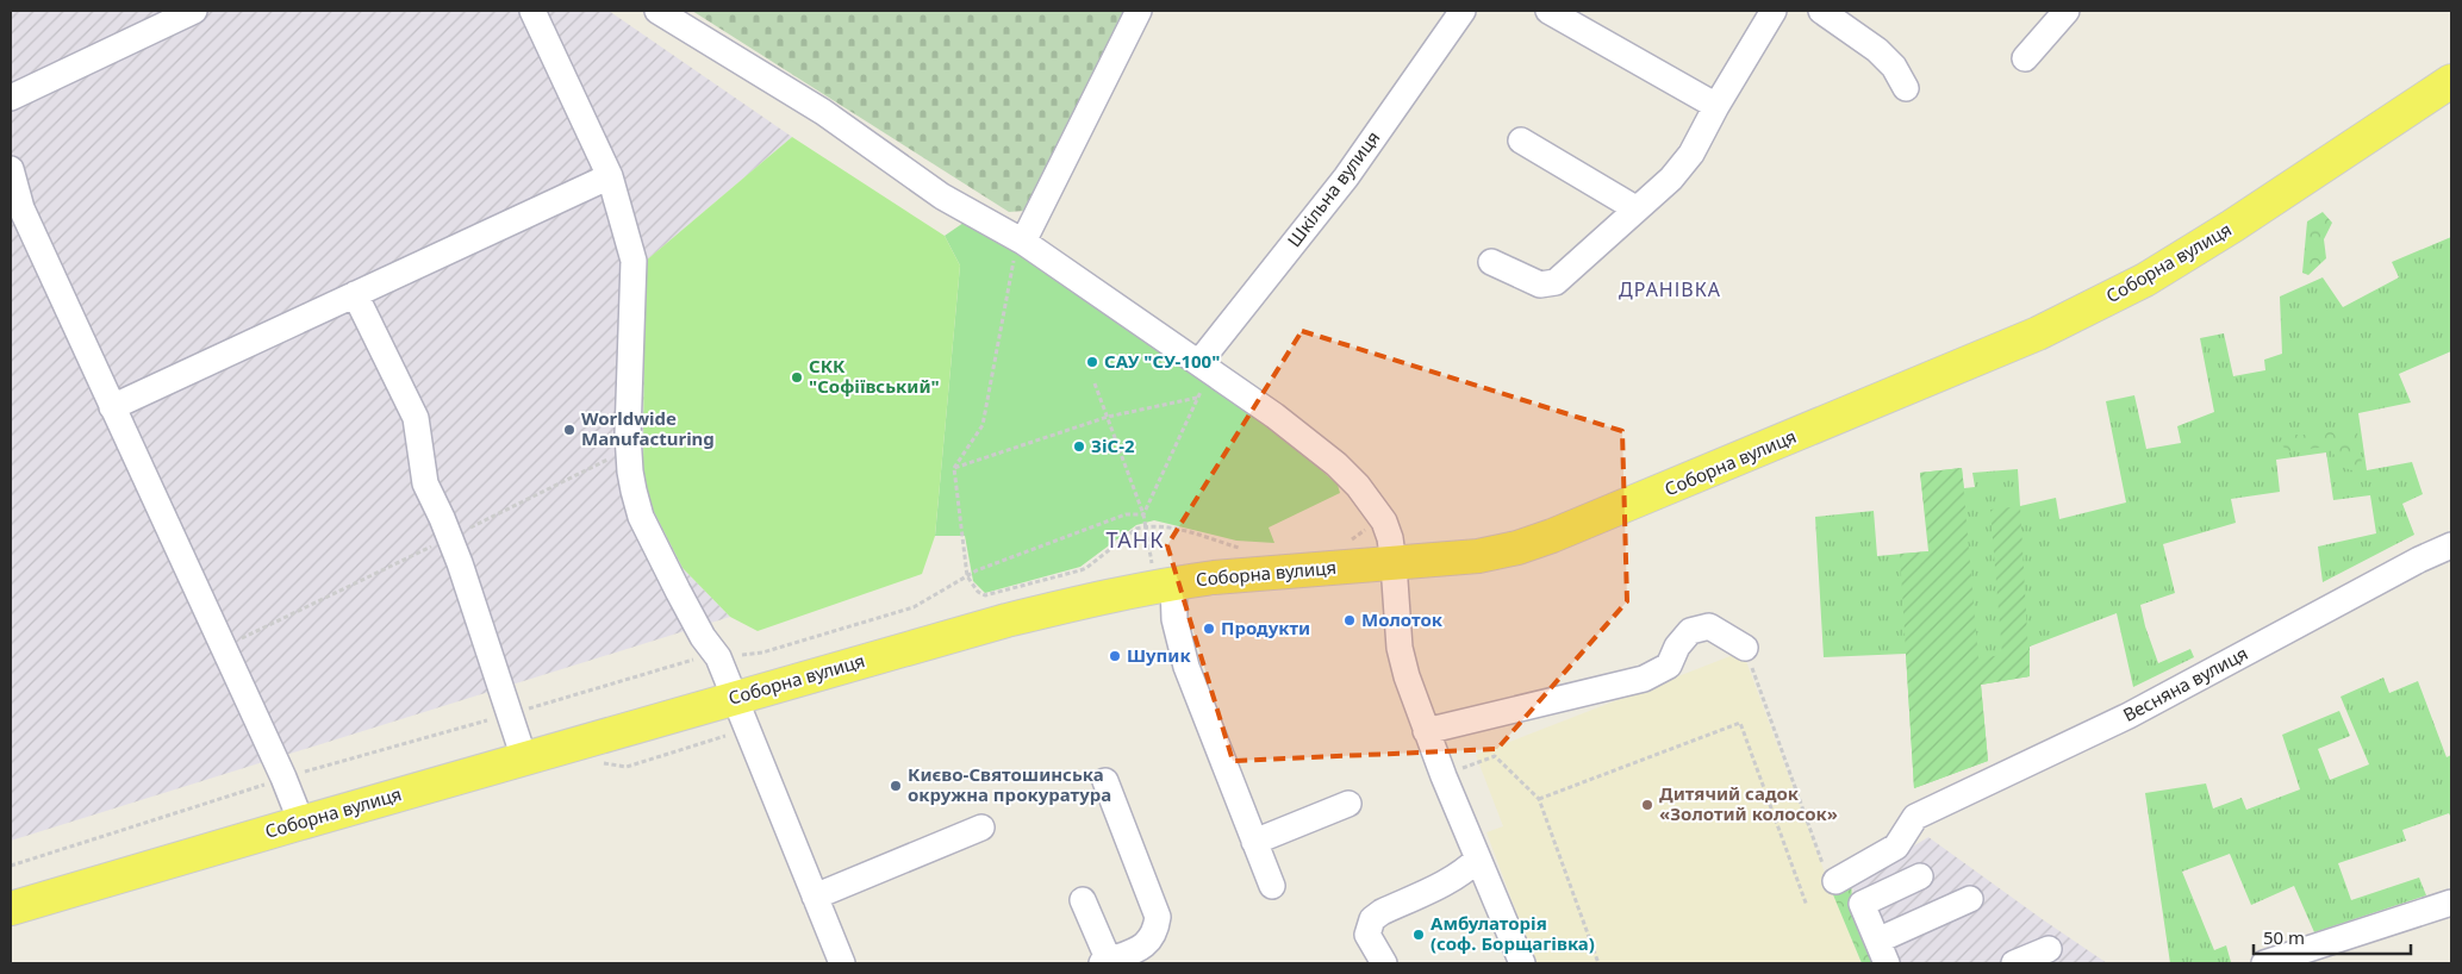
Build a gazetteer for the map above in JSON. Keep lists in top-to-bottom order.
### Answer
{
  "streets": {
    "main road": ["Соборна вулиця"],
    "street": ["Шкільна вулиця", "Весняна вулиця"]
  },
  "districts": ["ДРАНІВКА", "ТАНК"],
  "places": [
    "САУ \"СУ-100\"",
    "СКК \"Софіївський\"",
    "Worldwide Manufacturing",
    "ЗіС-2",
    "Молоток",
    "Продукти",
    "Шупик",
    "Києво-Святошинська окружна прокуратура",
    "Дитячий садок «Золотий колосок»",
    "Амбулаторія (соф. Борщагівка)"
  ],
  "scale_bar": "50 m"
}
